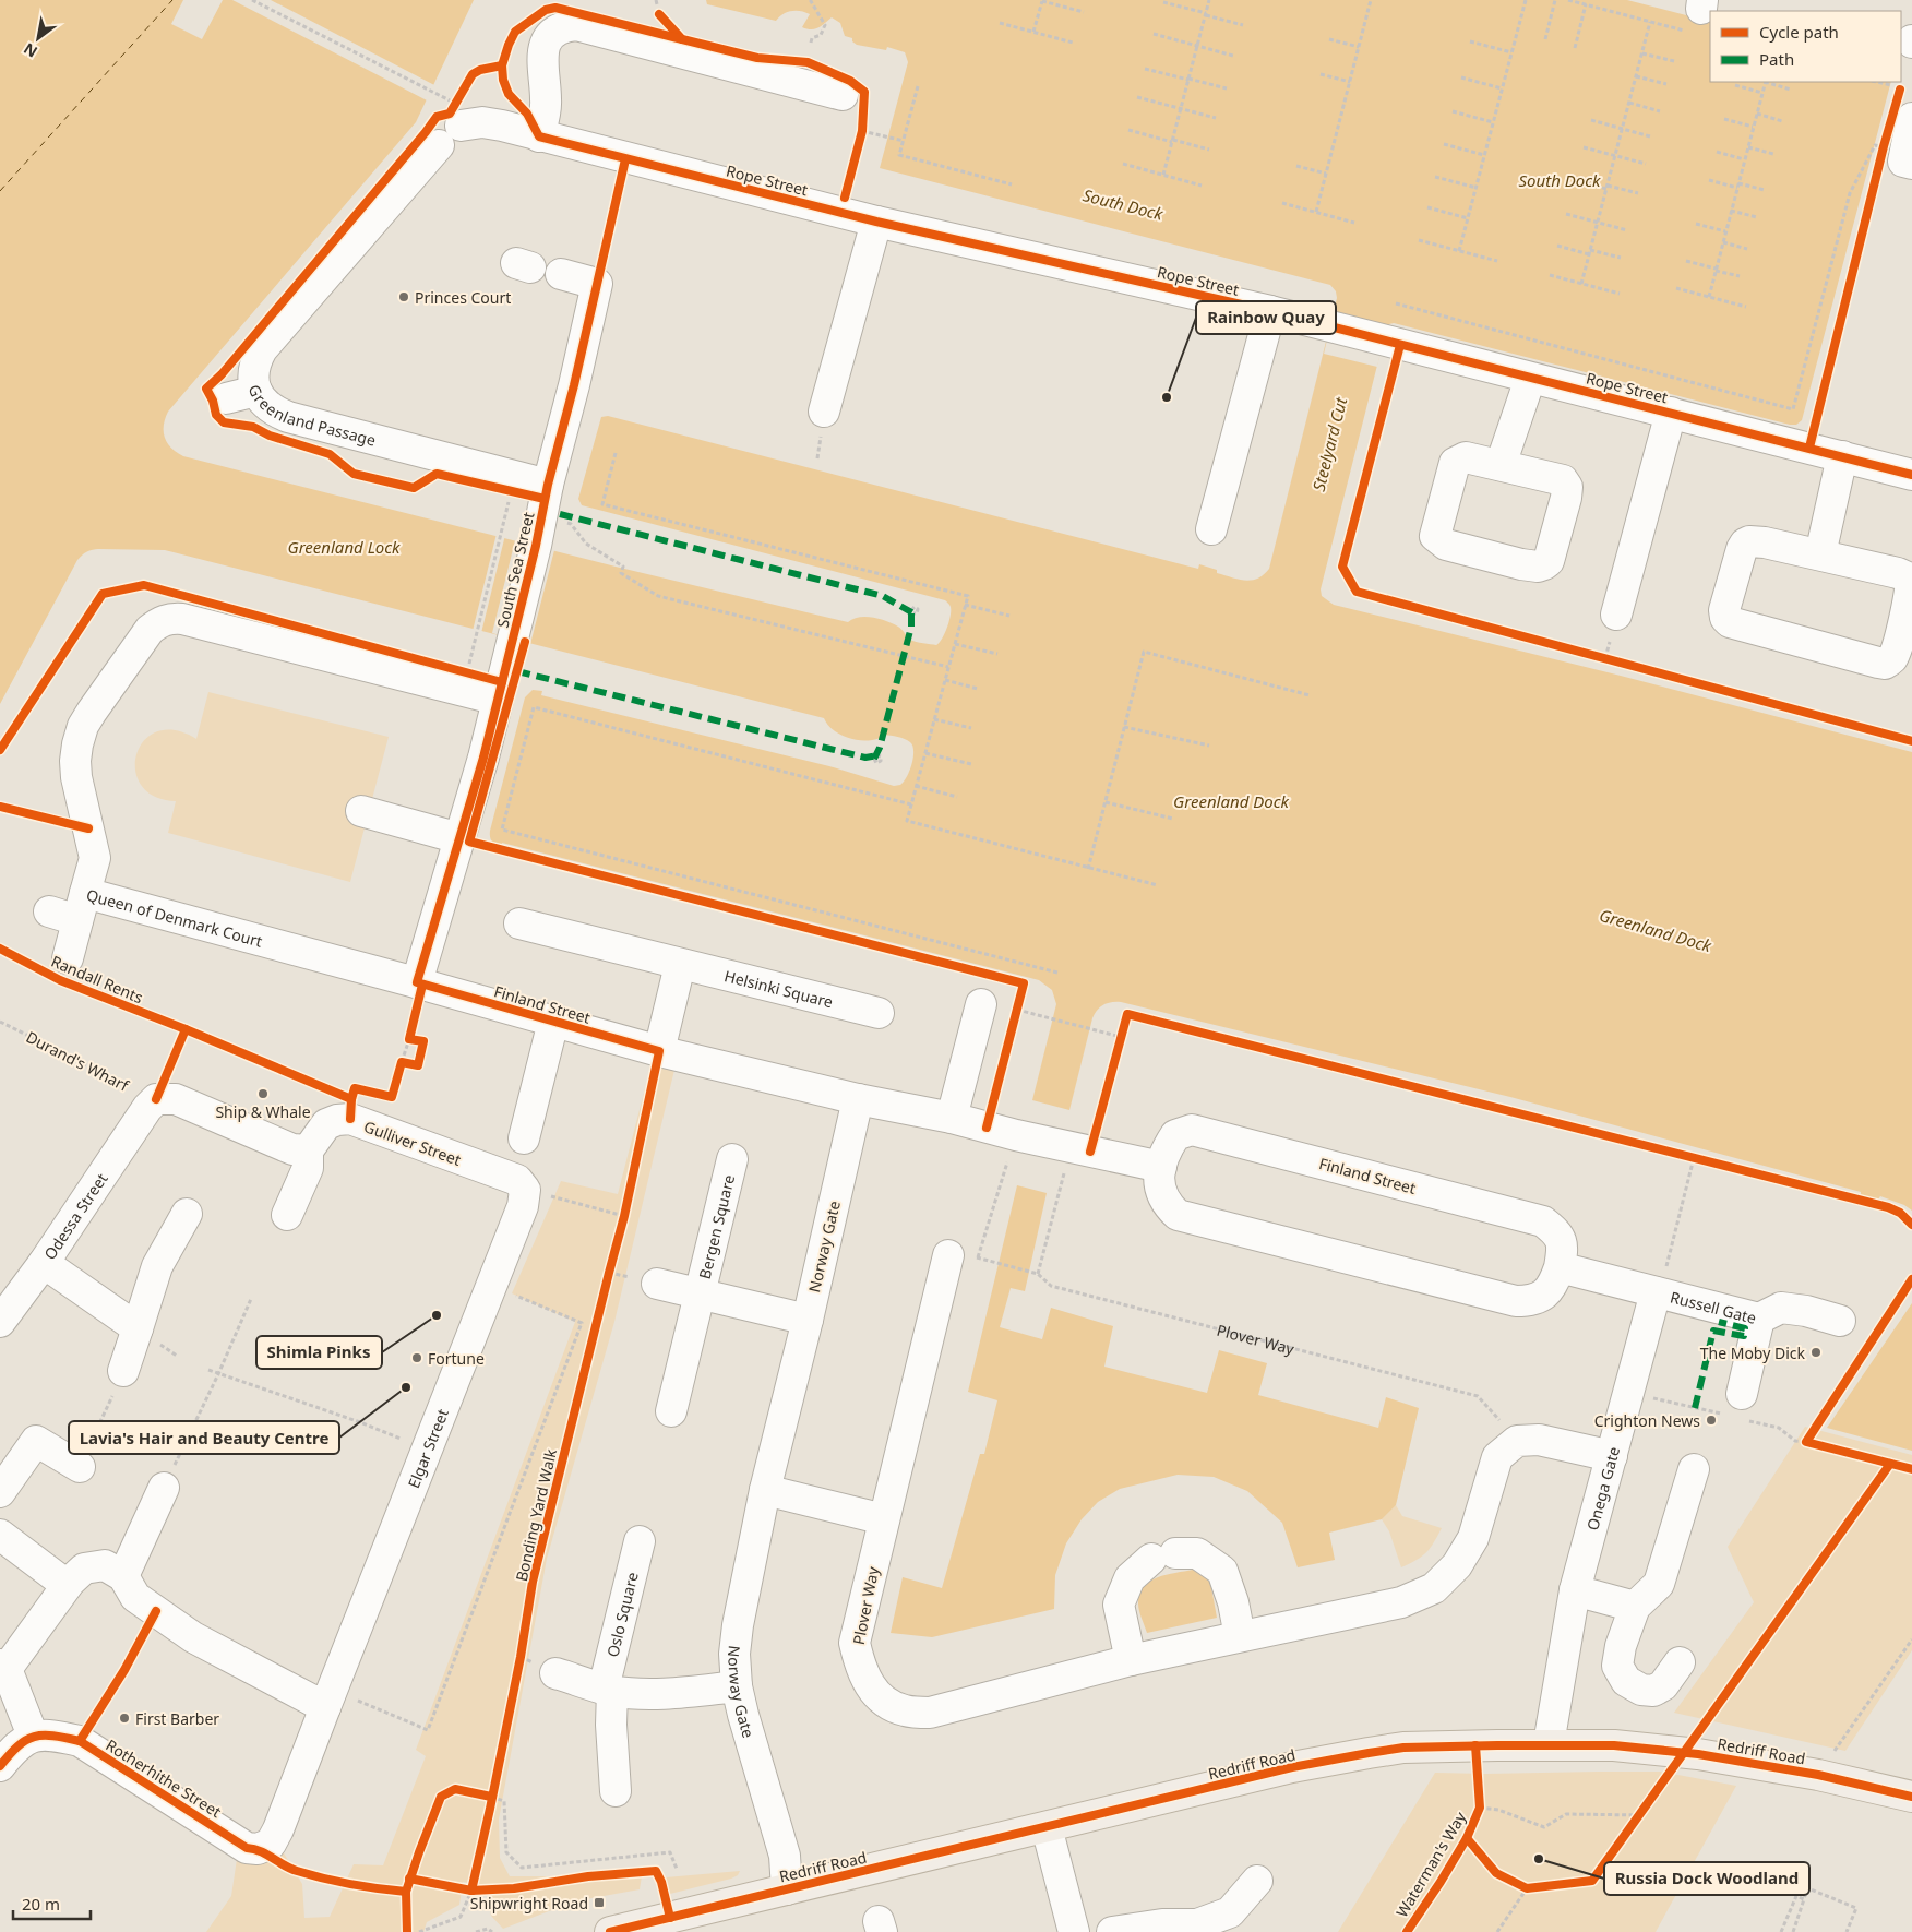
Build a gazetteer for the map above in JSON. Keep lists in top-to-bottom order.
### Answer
{
  "streets": {
    "main road": ["Redriff Road"],
    "street": [
      "Rope Street",
      "Greenland Passage",
      "South Sea Street",
      "Queen of Denmark Court",
      "Helsinki Square",
      "Finland Street",
      "Gulliver Street",
      "Odessa Street",
      "Bergen Square",
      "Norway Gate",
      "Russell Gate",
      "Plover Way",
      "Elgar Street",
      "Onega Gate",
      "Oslo Square",
      "Rotherhithe Street"
    ],
    "path": ["Durand's Wharf"],
    "cycle path": ["Randall Rents", "Bonding Yard Walk", "Waterman's Way"]
  },
  "crossings": [
    ["Rope Street", "Greenland Passage"],
    ["Greenland Passage", "South Sea Street"],
    ["South Sea Street", "Queen of Denmark Court"],
    ["South Sea Street", "Finland Street"],
    ["Queen of Denmark Court", "Finland Street"],
    ["Finland Street", "Norway Gate"],
    ["Finland Street", "Plover Way"],
    ["Durand's Wharf", "Odessa Street"],
    ["Gulliver Street", "Elgar Street"],
    ["Bergen Square", "Norway Gate"],
    ["Norway Gate", "Redriff Road"],
    ["Russell Gate", "Onega Gate"],
    ["Elgar Street", "Rotherhithe Street"],
    ["Onega Gate", "Redriff Road"]
  ],
  "water": [
    "South Dock",
    "Steelyard Cut",
    "Greenland Lock",
    "Greenland Dock"
  ],
  "places": {
    "other": [
      "Princes Court",
      "Rainbow Quay",
      "Ship & Whale",
      "Shimla Pinks",
      "The Moby Dick",
      "Fortune",
      "Lavia's Hair and Beauty Centre",
      "Crighton News",
      "First Barber",
      "Russia Dock Woodland"
    ],
    "transit": ["Shipwright Road"]
  },
  "legend": ["Cycle path", "Path"],
  "scale_bar": "20 m",
  "north": "bottom left"
}
